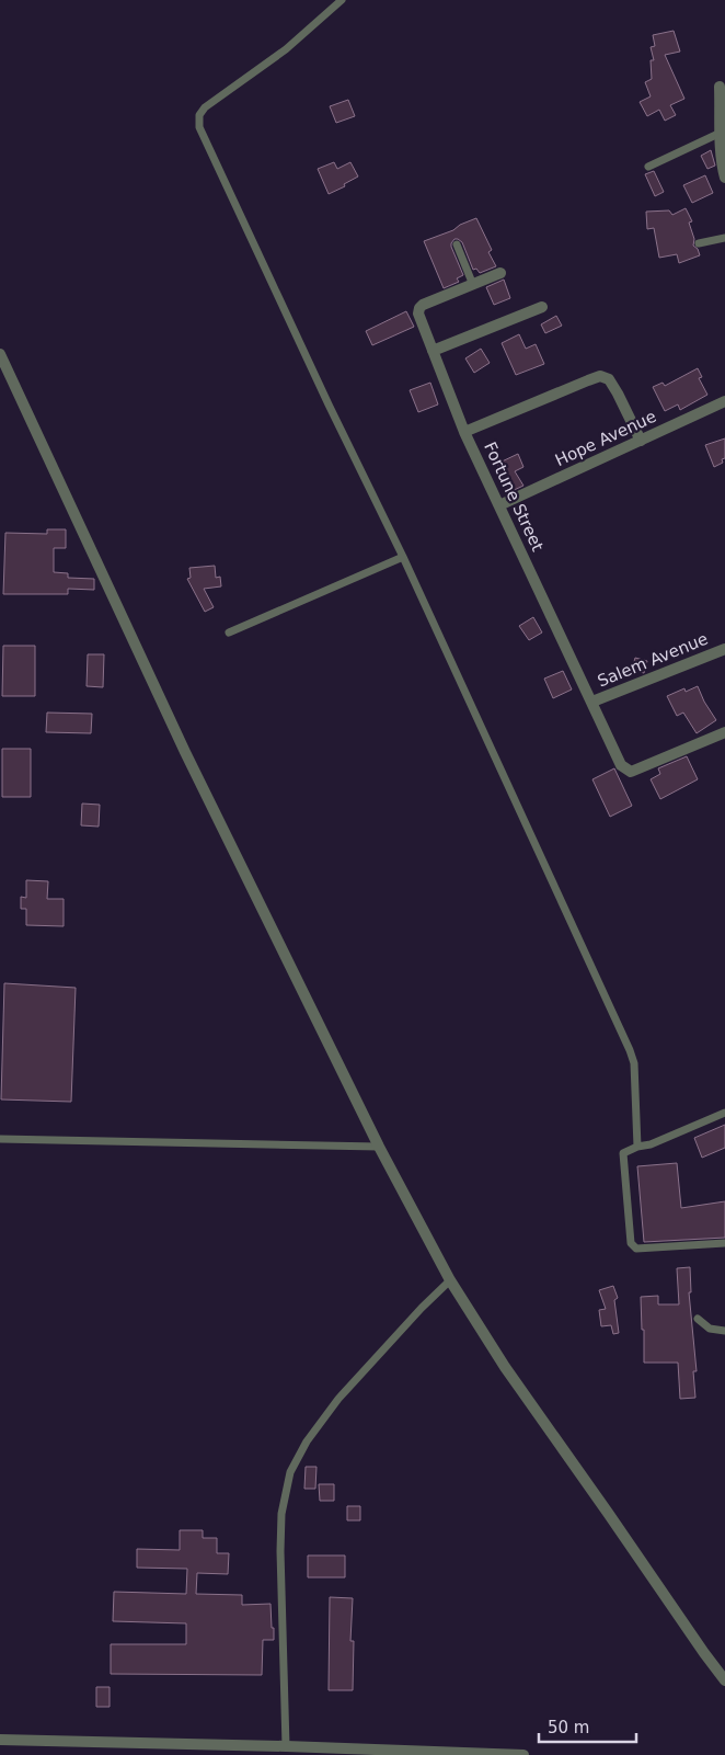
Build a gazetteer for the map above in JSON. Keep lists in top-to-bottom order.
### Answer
{
  "streets": {
    "street": ["Hope Avenue", "Fortune Street", "Salem Avenue"]
  },
  "crossings": [
    ["Hope Avenue", "Fortune Street"],
    ["Fortune Street", "Salem Avenue"]
  ],
  "scale_bar": "50 m"
}
